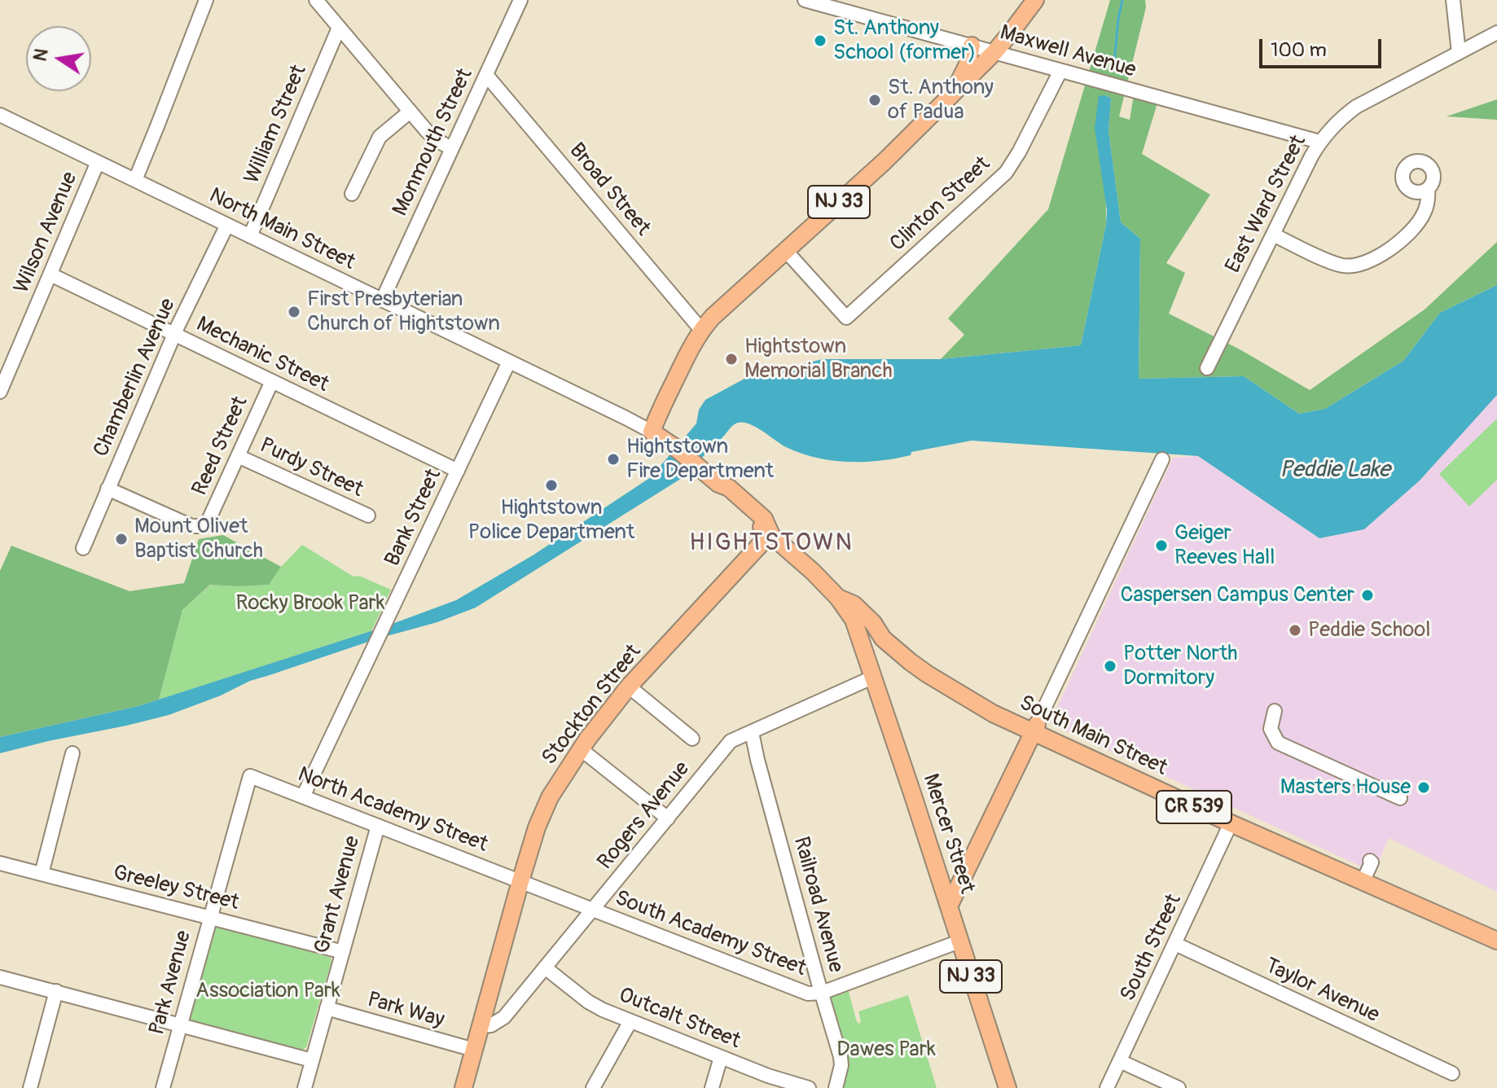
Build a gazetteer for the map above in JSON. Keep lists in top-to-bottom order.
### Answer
{
  "streets": {
    "main road": [
      "NJ 33",
      "Stockton Street",
      "South Main Street",
      "CR 539",
      "Mercer Street"
    ],
    "street": [
      "Maxwell Avenue",
      "William Street",
      "Monmouth Street",
      "Broad Street",
      "Clinton Street",
      "East Ward Street",
      "North Main Street",
      "Wilson Avenue",
      "Mechanic Street",
      "Chamberlin Avenue",
      "Reed Street",
      "Purdy Street",
      "Bank Street",
      "North Academy Street",
      "Rogers Avenue",
      "Greeley Street",
      "Grant Avenue",
      "Railroad Avenue",
      "South Academy Street",
      "South Street",
      "Park Avenue",
      "Taylor Avenue",
      "Park Way",
      "Outcalt Street"
    ]
  },
  "crossings": [
    ["Maxwell Avenue", "NJ 33"],
    ["Maxwell Avenue", "Clinton Street"],
    ["Maxwell Avenue", "East Ward Street"],
    ["William Street", "North Main Street"],
    ["Monmouth Street", "Broad Street"],
    ["Monmouth Street", "North Main Street"],
    ["Broad Street", "NJ 33"],
    ["NJ 33", "Clinton Street"],
    ["NJ 33", "North Main Street"],
    ["NJ 33", "Stockton Street"],
    ["NJ 33", "South Main Street"],
    ["NJ 33", "Mercer Street"],
    ["North Main Street", "Wilson Avenue"],
    ["North Main Street", "Chamberlin Avenue"],
    ["North Main Street", "Bank Street"],
    ["Wilson Avenue", "Mechanic Street"],
    ["Mechanic Street", "Chamberlin Avenue"],
    ["Mechanic Street", "Reed Street"],
    ["Mechanic Street", "Bank Street"],
    ["Chamberlin Avenue", "Reed Street"],
    ["Reed Street", "Purdy Street"],
    ["Bank Street", "North Academy Street"],
    ["Stockton Street", "North Academy Street"],
    ["Stockton Street", "Rogers Avenue"],
    ["Stockton Street", "South Academy Street"],
    ["Stockton Street", "Park Way"],
    ["South Main Street", "Mercer Street"],
    ["South Main Street", "South Street"],
    ["North Academy Street", "Grant Avenue"],
    ["North Academy Street", "South Academy Street"],
    ["North Academy Street", "Park Avenue"],
    ["Rogers Avenue", "Mercer Street"],
    ["Rogers Avenue", "Railroad Avenue"],
    ["Rogers Avenue", "South Academy Street"],
    ["Rogers Avenue", "Outcalt Street"],
    ["Mercer Street", "South Academy Street"],
    ["Greeley Street", "Grant Avenue"],
    ["Greeley Street", "Park Avenue"],
    ["Grant Avenue", "Park Way"],
    ["Railroad Avenue", "South Academy Street"],
    ["South Street", "Taylor Avenue"]
  ],
  "districts": ["HIGHTSTOWN"],
  "water": ["Peddie Lake"],
  "parks": ["Rocky Brook Park", "Association Park", "Dawes Park"],
  "places": [
    "St. Anthony School (former)",
    "St. Anthony of Padua",
    "First Presbyterian Church of Hightstown",
    "Hightstown Memorial Branch",
    "Hightstown Fire Department",
    "Hightstown Police Department",
    "Mount Olivet Baptist Church",
    "Geiger Reeves Hall",
    "Caspersen Campus Center",
    "Peddie School",
    "Potter North Dormitory",
    "Masters House"
  ],
  "scale_bar": "100 m",
  "north": "left"
}
